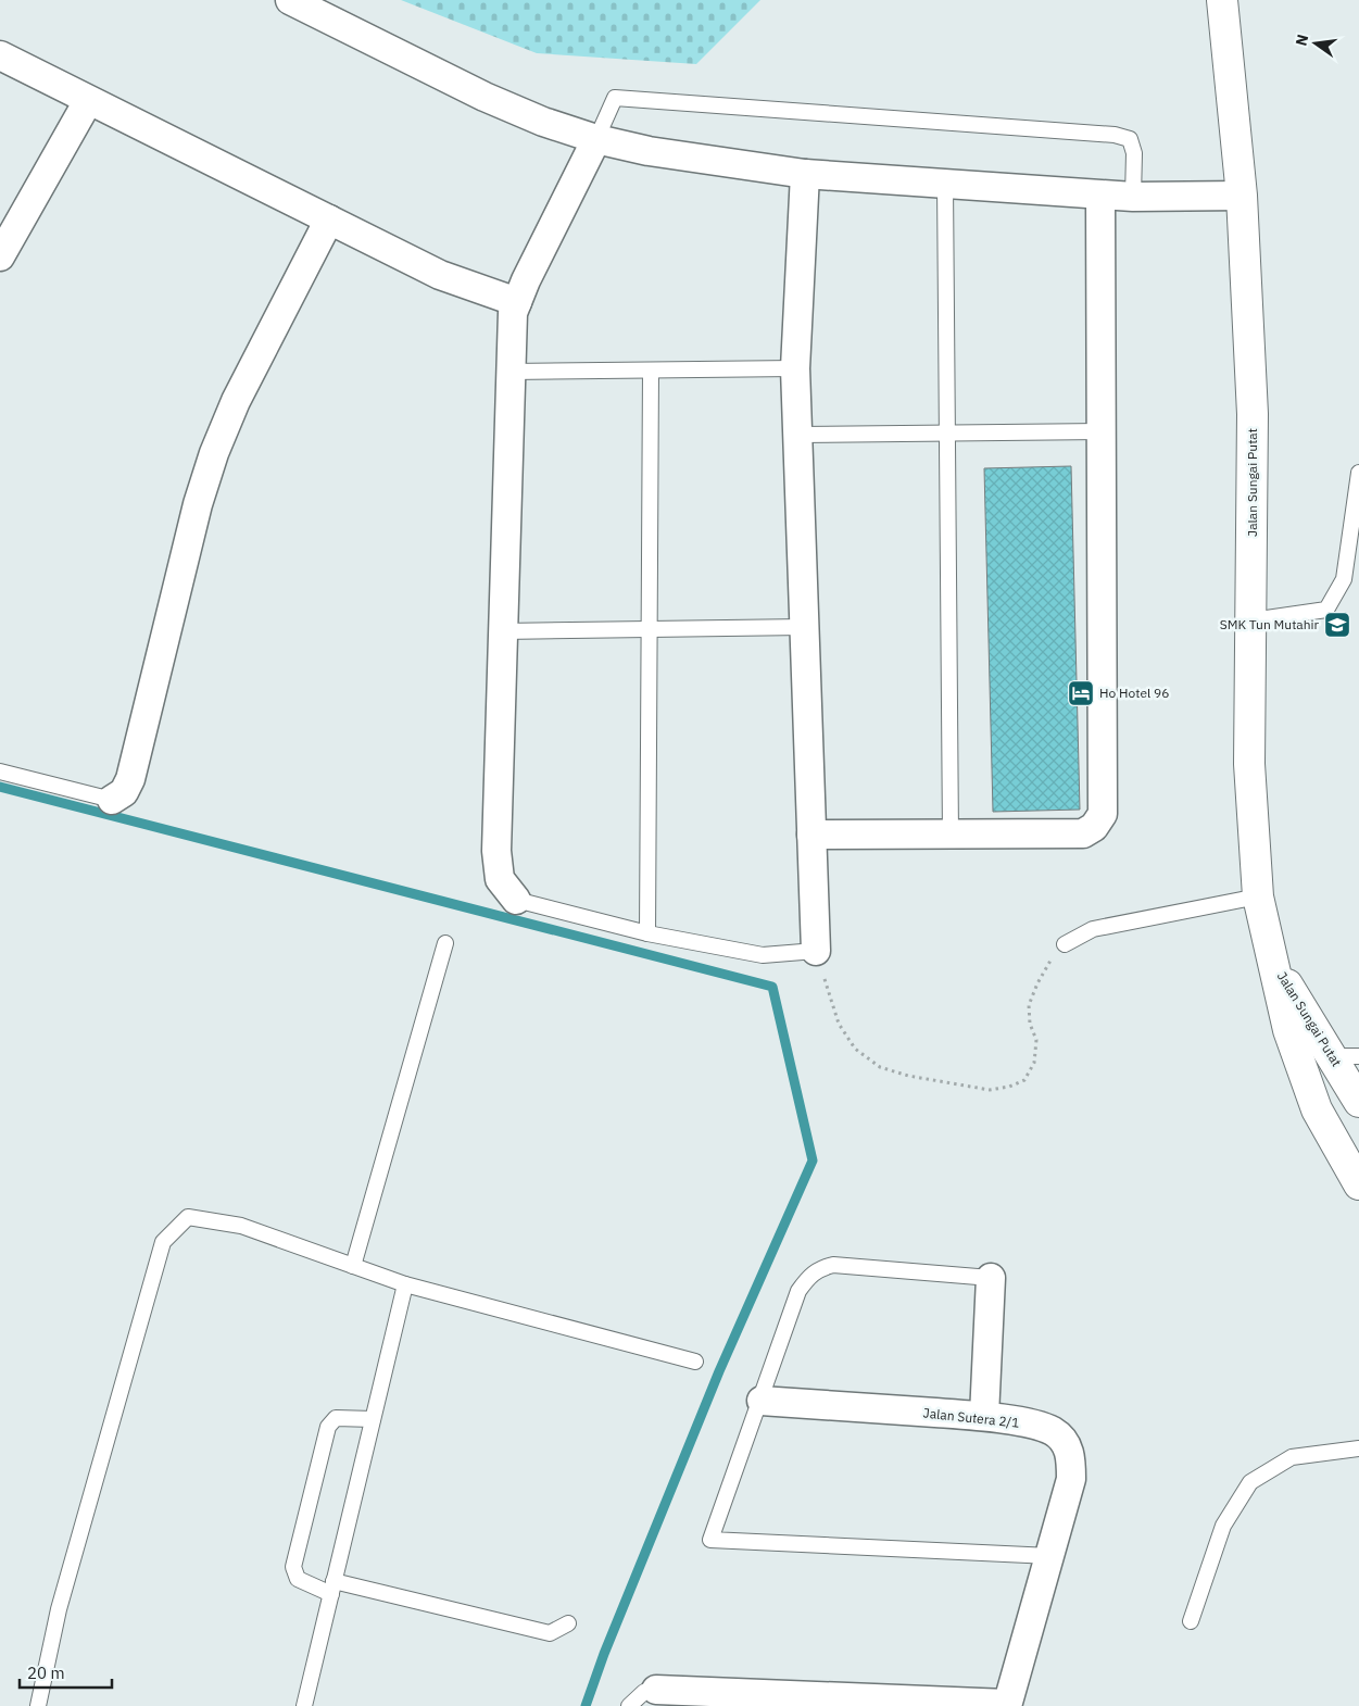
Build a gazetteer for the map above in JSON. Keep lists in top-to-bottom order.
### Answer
{
  "streets": {
    "main road": ["Jalan Sungai Putat"],
    "street": ["Jalan Sutera 2/1"]
  },
  "places": {
    "school or university": ["SMK Tun Mutahir"],
    "hotel": ["Ho Hotel 96"]
  },
  "scale_bar": "20 m",
  "north": "left"
}
